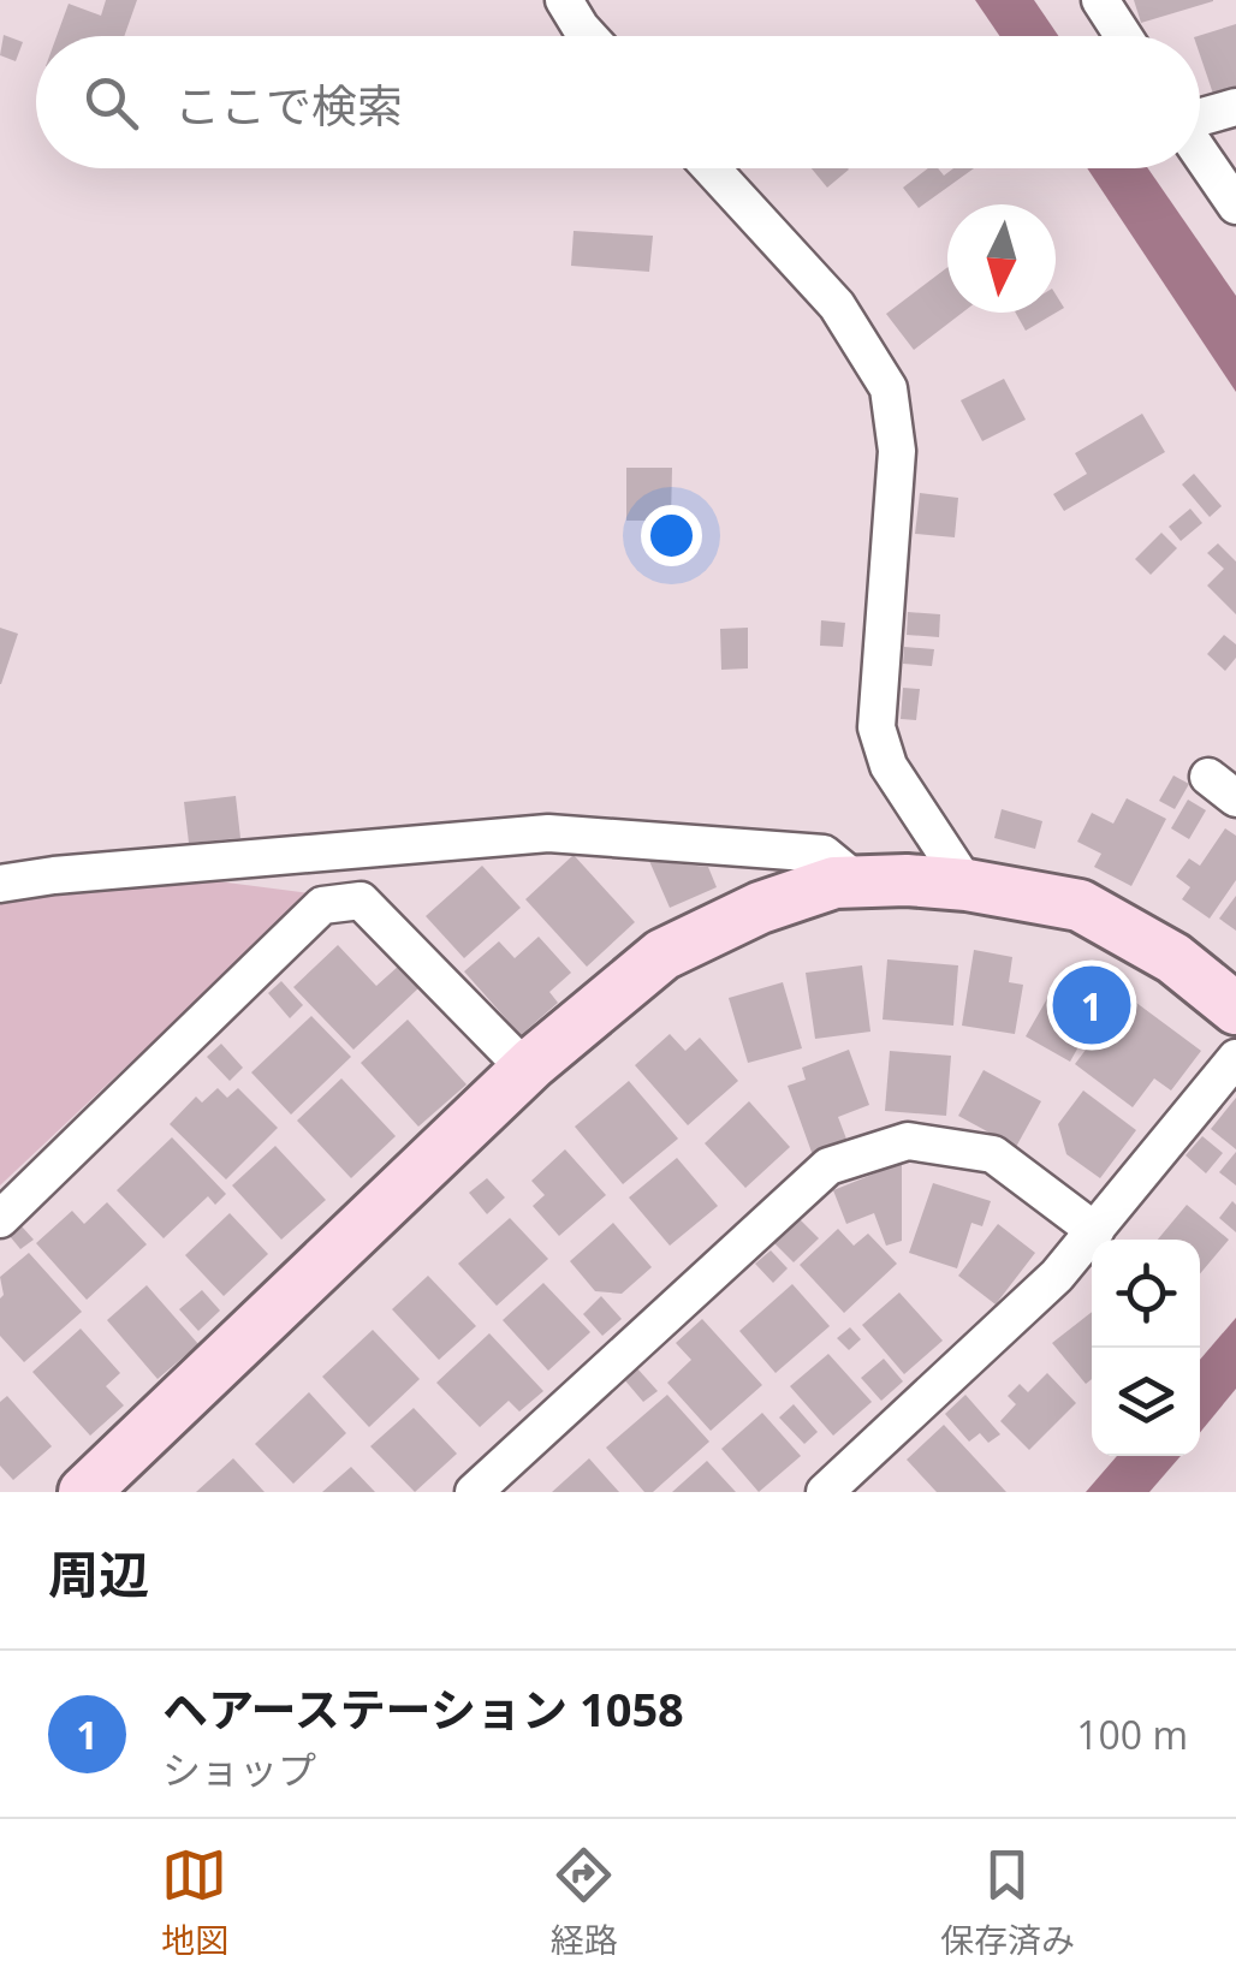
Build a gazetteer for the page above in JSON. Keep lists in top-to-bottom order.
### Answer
{
  "north": "bottom",
  "page": {
    "search": "ここで検索",
    "pins": "1",
    "heading": "周辺",
    "list": [
      {
        "mark": "1",
        "name": "ヘアーステーション 1058",
        "note": "ショップ",
        "value": "100 m"
      }
    ],
    "nav": ["地図", "経路", "保存済み"]
  }
}
